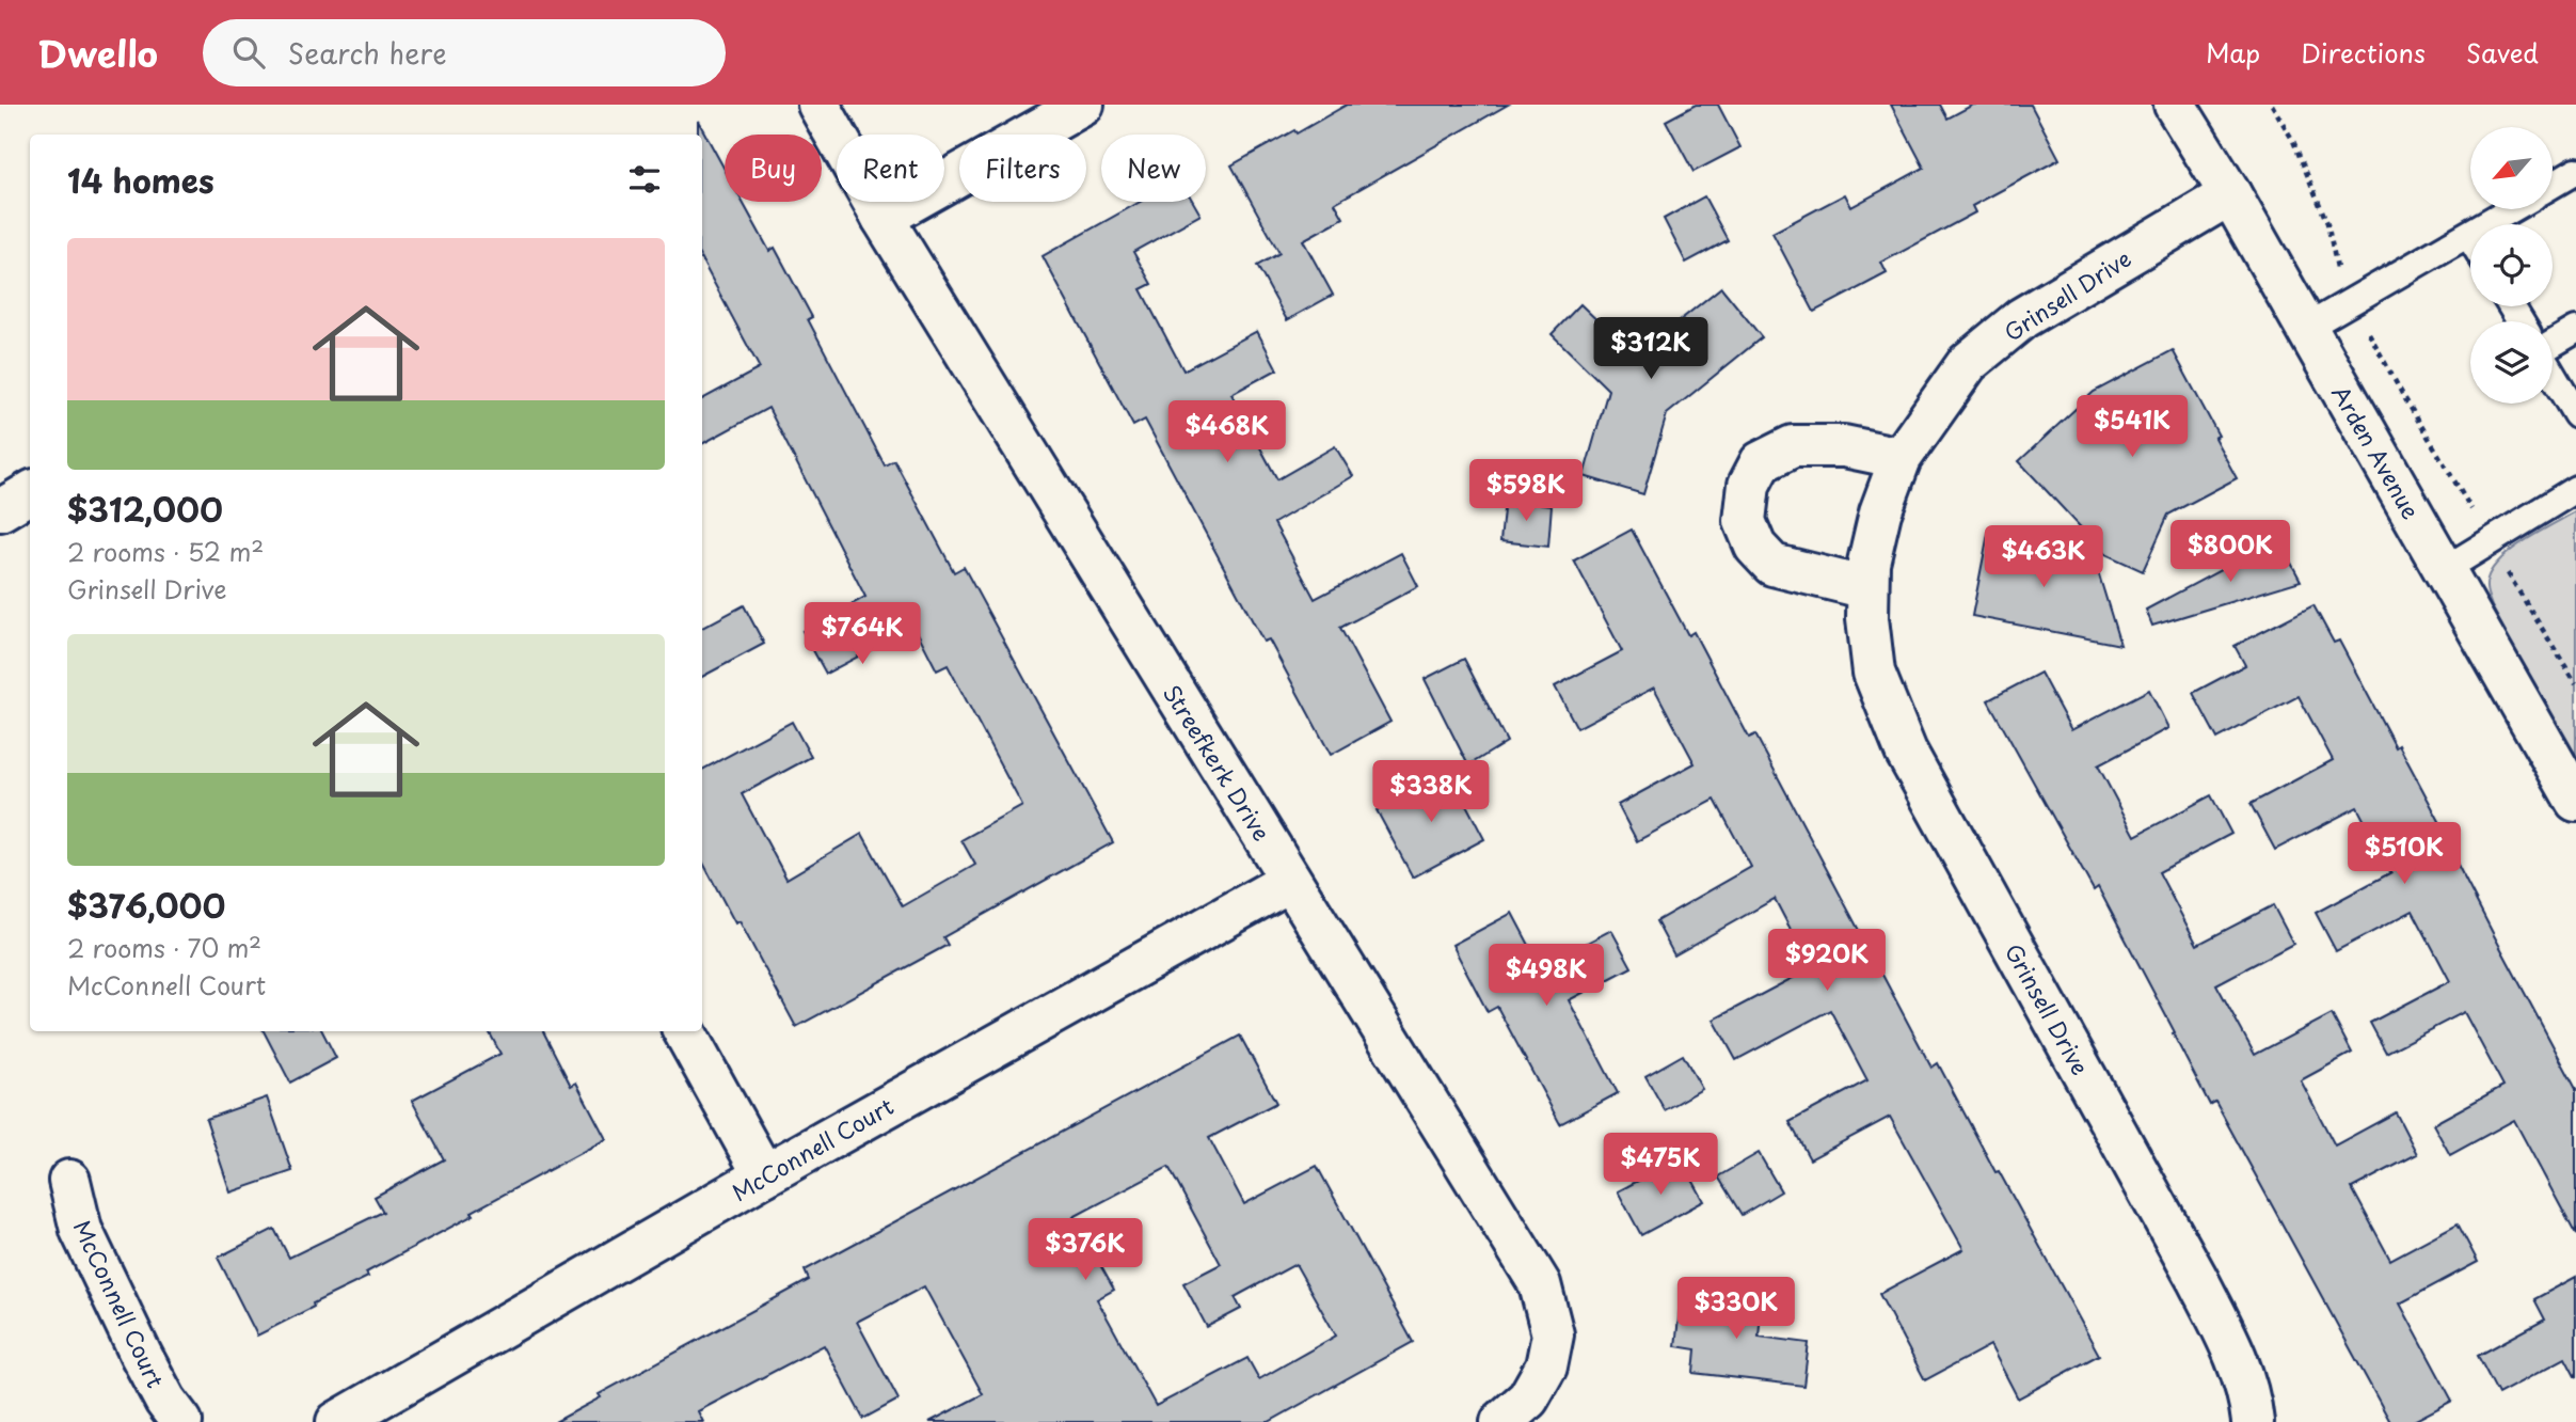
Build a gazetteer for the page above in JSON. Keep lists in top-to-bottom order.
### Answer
{
  "streets": {
    "street": [
      "Grinsell Drive",
      "Arden Avenue",
      "Streefkerk Drive",
      "McConnell Court"
    ]
  },
  "crossings": [
    ["Grinsell Drive", "Arden Avenue"],
    ["Streefkerk Drive", "McConnell Court"]
  ],
  "north": "bottom left",
  "page": {
    "header": "Dwello",
    "search": "Search here",
    "nav": ["Map", "Directions", "Saved"],
    "chip": [
      "Buy",
      "Rent",
      "Filters",
      "New"
    ],
    "heading": "14 homes",
    "list": [
      {
        "name": "$312,000",
        "note": "2 rooms · 52 m² · Grinsell Drive"
      },
      {
        "name": "$376,000",
        "note": "2 rooms · 70 m² · McConnell Court"
      }
    ],
    "price": [
      "$312K",
      "$541K",
      "$468K",
      "$598K",
      "$800K",
      "$463K",
      "$764K",
      "$338K",
      "$510K",
      "$920K",
      "$498K",
      "$475K",
      "$376K",
      "$330K"
    ]
  }
}
